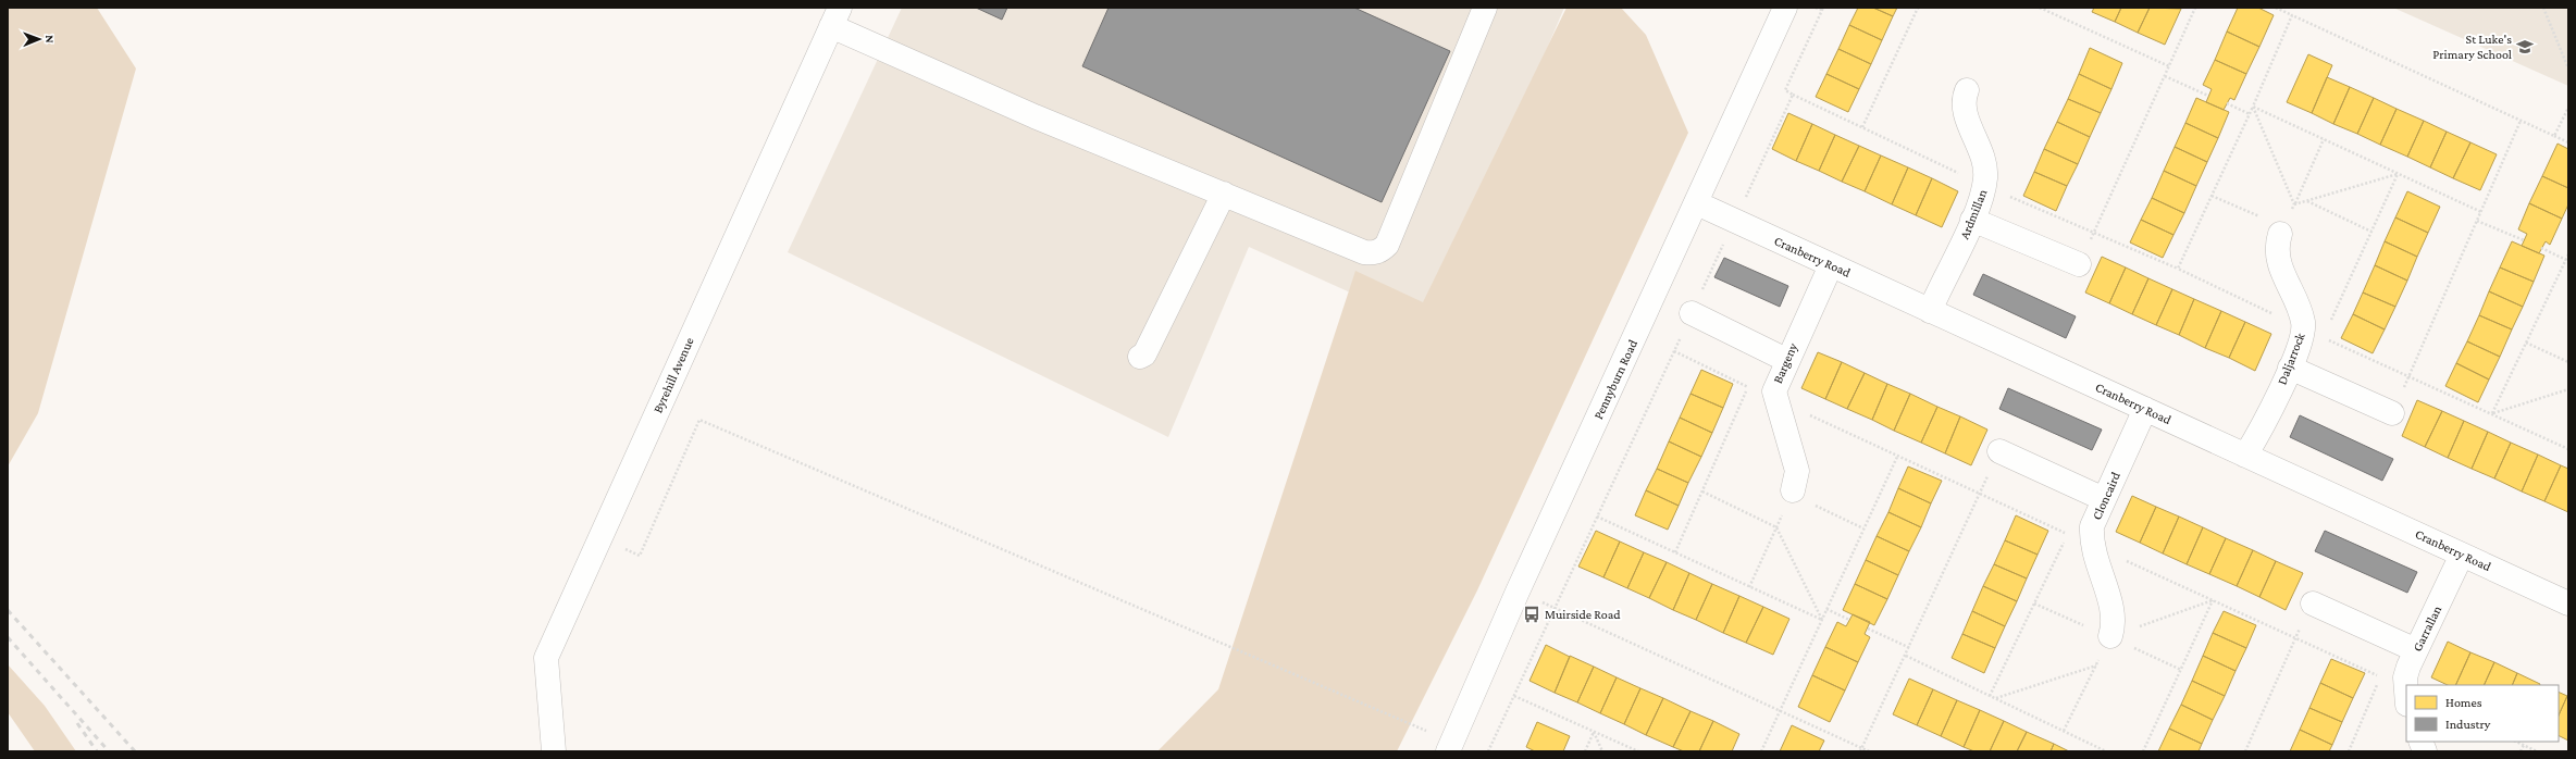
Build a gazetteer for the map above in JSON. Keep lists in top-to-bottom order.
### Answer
{
  "streets": {
    "street": [
      "Ardmillan",
      "Cranberry Road",
      "Daljarrock",
      "Bargeny",
      "Byrehill Avenue",
      "Pennyburn Road",
      "Cloncaird",
      "Garrallan"
    ]
  },
  "crossings": [
    ["Ardmillan", "Cranberry Road"],
    ["Cranberry Road", "Daljarrock"],
    ["Cranberry Road", "Bargeny"],
    ["Cranberry Road", "Pennyburn Road"],
    ["Cranberry Road", "Cloncaird"],
    ["Cranberry Road", "Garrallan"]
  ],
  "places": {
    "school or university": ["St Luke's Primary School"],
    "bus stop": ["Muirside Road"]
  },
  "legend": ["Homes", "Industry"],
  "north": "right"
}
